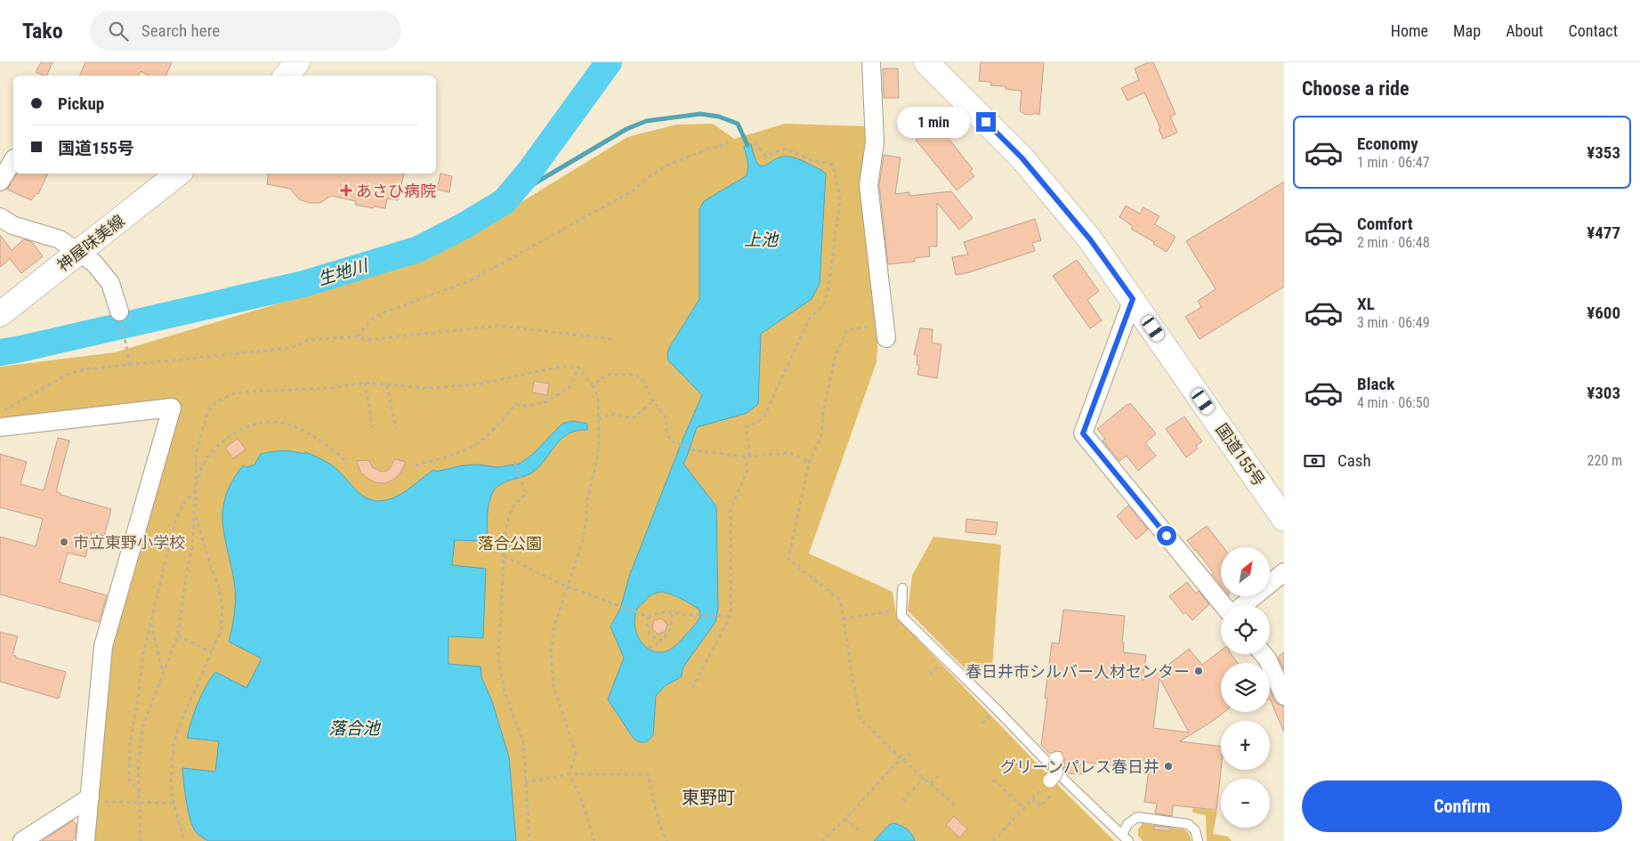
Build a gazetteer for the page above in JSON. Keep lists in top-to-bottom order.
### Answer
{
  "streets": {
    "main road": ["神屋味美線", "国道155号"]
  },
  "districts": ["東野町"],
  "water": ["上池", "生地川", "落合池"],
  "parks": ["落合公園"],
  "places": {
    "health": ["あさひ病院"],
    "other": ["市立東野小学校", "春日井市シルバー人材センター", "グリーンパレス春日井"]
  },
  "north": "top right",
  "page": {
    "header": "Tako",
    "search": "Search here",
    "nav": [
      "Home",
      "Map",
      "About",
      "Contact"
    ],
    "heading": "Choose a ride",
    "banner": ["Pickup", "国道155号"],
    "bubble": "1 min",
    "list": [
      {
        "name": "Economy",
        "note": "1 min · 06:47",
        "value": "¥353"
      },
      {
        "name": "Comfort",
        "note": "2 min · 06:48",
        "value": "¥477"
      },
      {
        "name": "XL",
        "note": "3 min · 06:49",
        "value": "¥600"
      },
      {
        "name": "Black",
        "note": "4 min · 06:50",
        "value": "¥303"
      }
    ],
    "pay": ["Cash", "220 m"],
    "map_buttons": ["+", "−"],
    "buttons": "Confirm"
  }
}
